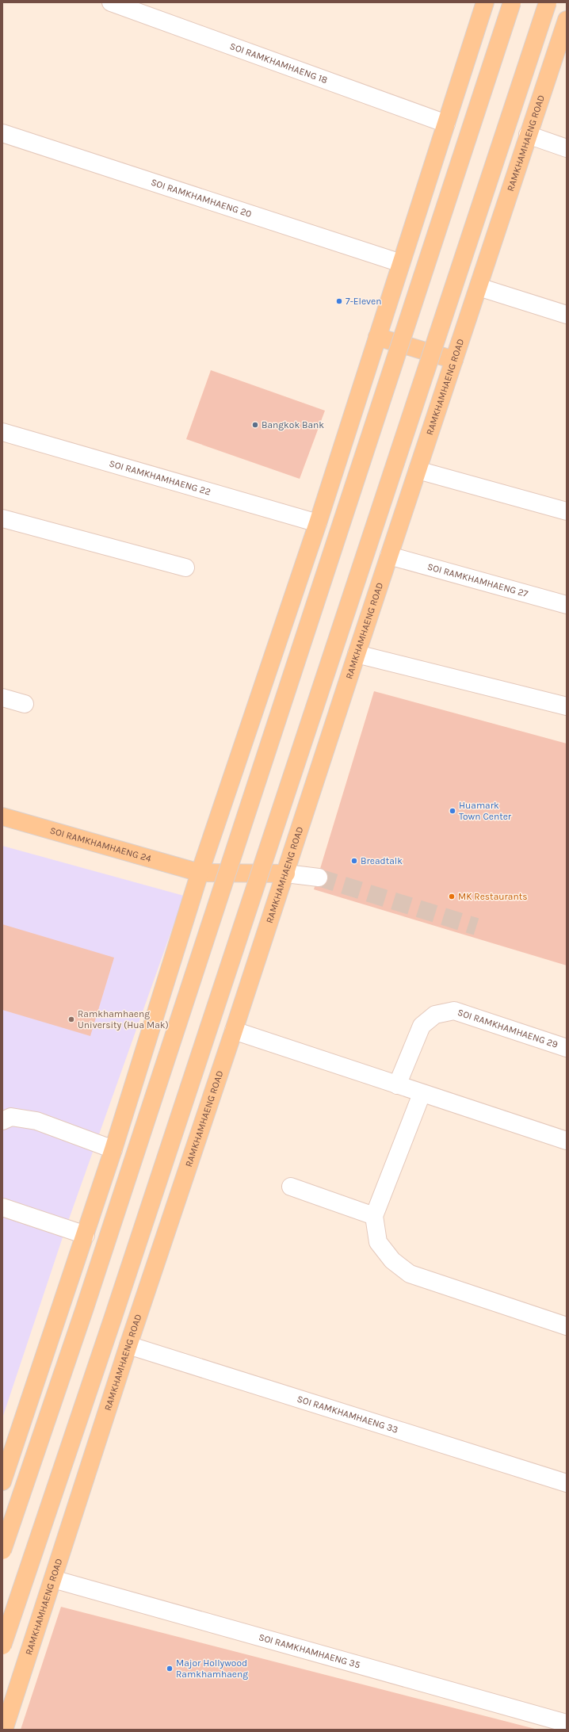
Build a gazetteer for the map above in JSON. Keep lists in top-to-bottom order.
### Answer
{
  "streets": {
    "main road": ["RAMKHAMHAENG ROAD", "SOI RAMKHAMHAENG 24"],
    "street": [
      "SOI RAMKHAMHAENG 18",
      "SOI RAMKHAMHAENG 20",
      "SOI RAMKHAMHAENG 22",
      "SOI RAMKHAMHAENG 27",
      "SOI RAMKHAMHAENG 29",
      "SOI RAMKHAMHAENG 33",
      "SOI RAMKHAMHAENG 35"
    ]
  },
  "crossings": [
    ["RAMKHAMHAENG ROAD", "SOI RAMKHAMHAENG 27"],
    ["RAMKHAMHAENG ROAD", "SOI RAMKHAMHAENG 24"],
    ["RAMKHAMHAENG ROAD", "SOI RAMKHAMHAENG 33"],
    ["RAMKHAMHAENG ROAD", "SOI RAMKHAMHAENG 35"]
  ],
  "places": [
    "7-Eleven",
    "Bangkok Bank",
    "Huamark Town Center",
    "Breadtalk",
    "MK Restaurants",
    "Ramkhamhaeng University (Hua Mak)",
    "Major Hollywood Ramkhamhaeng"
  ]
}
